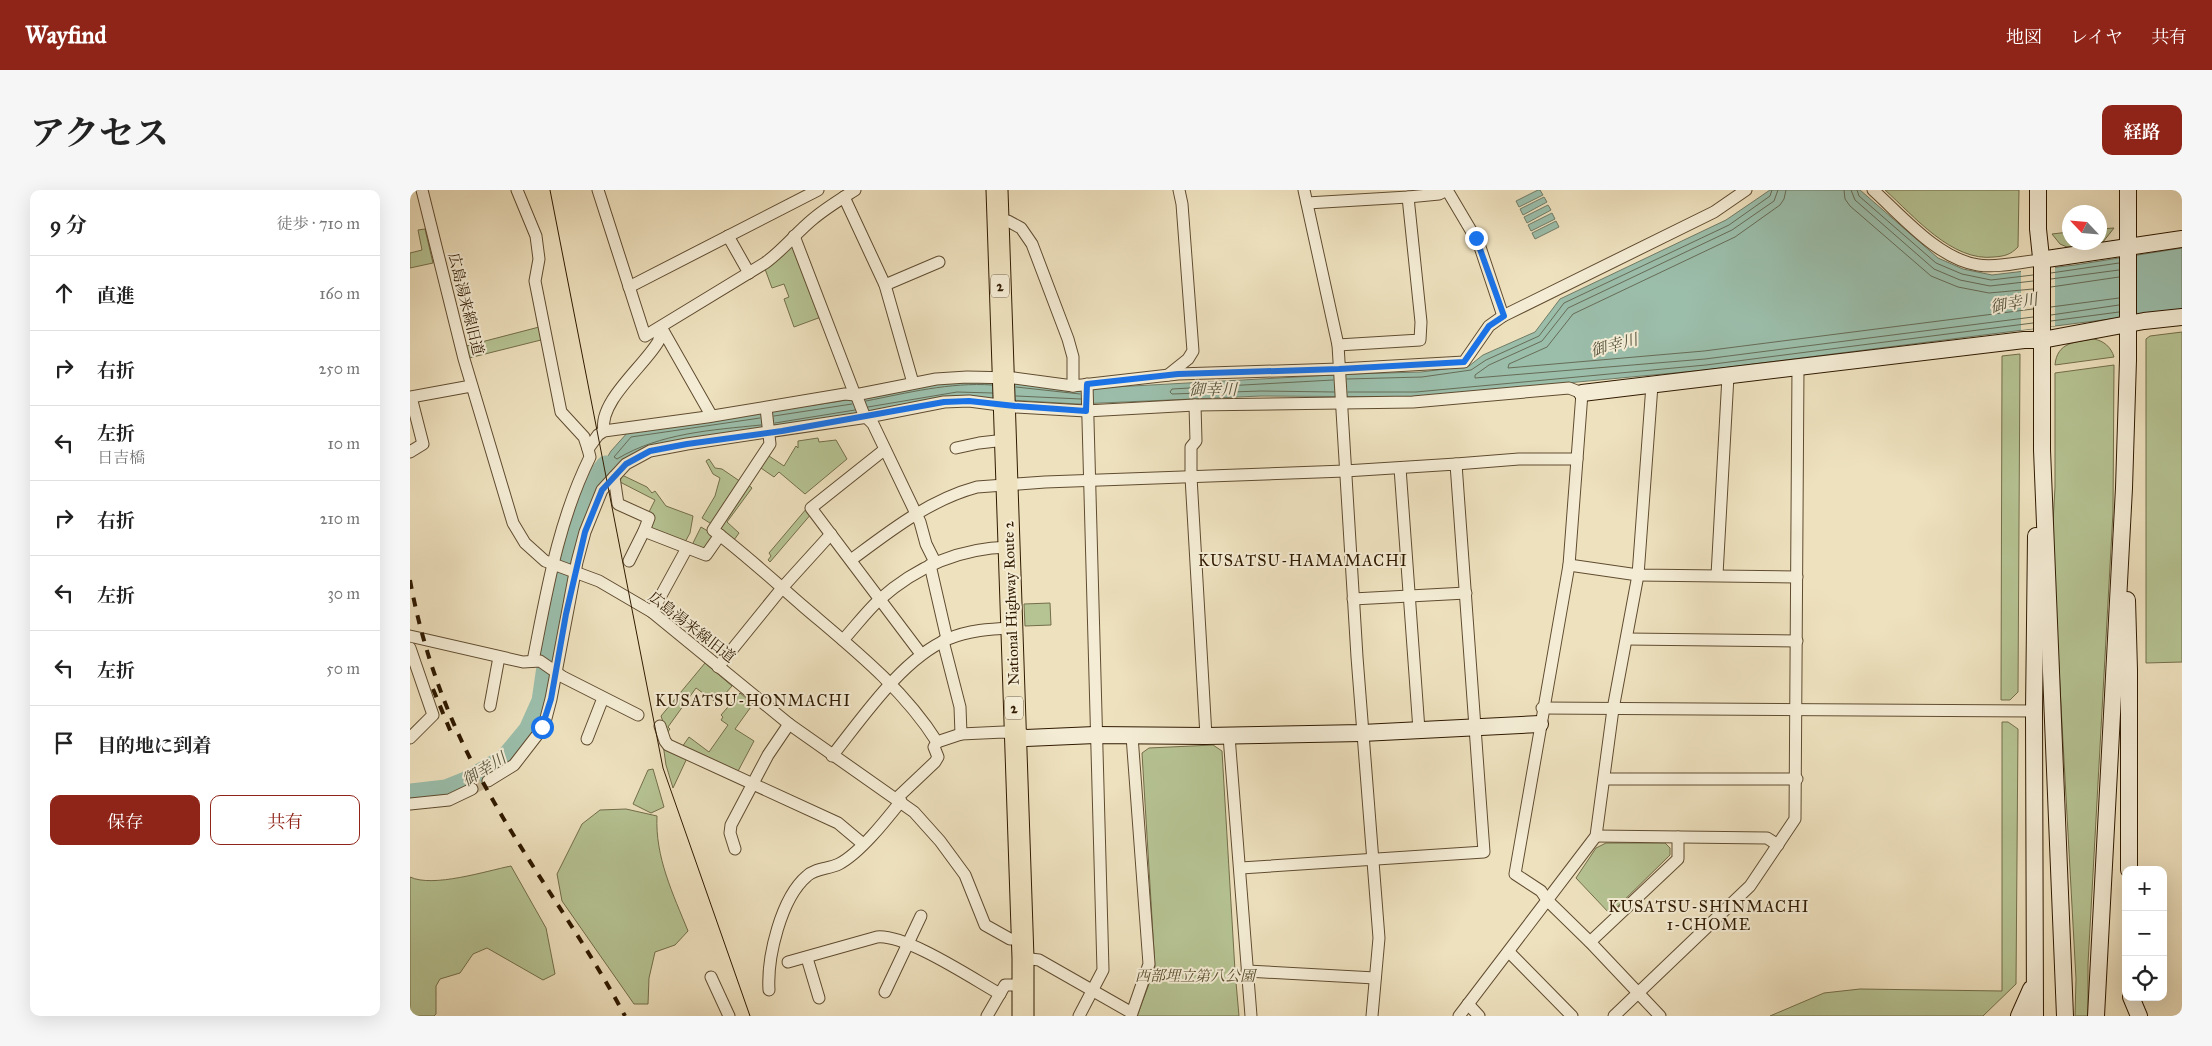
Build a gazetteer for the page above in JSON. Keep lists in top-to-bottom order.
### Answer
{
  "streets": {
    "highway": ["2", "National Highway Route 2"],
    "street": ["広島湯来線旧道"]
  },
  "crossings": [
    ["広島湯来線旧道", "National Highway Route 2"]
  ],
  "districts": ["KUSATSU-HAMAMACHI", "KUSATSU-HONMACHI", "KUSATSU-SHINMACHI 1-CHOME"],
  "water": ["御幸川"],
  "parks": ["西部埋立第八公園"],
  "north": "top left",
  "page": {
    "header": "Wayfind",
    "nav": ["地図", "レイヤ", "共有"],
    "title": "アクセス",
    "buttons": [
      "経路",
      ["保存", "共有"]
    ],
    "heading": ["9 分", "徒歩 · 710 m"],
    "list": [
      ["直進", "160 m"],
      ["右折", "250 m"],
      ["左折", "日吉橋", "10 m"],
      ["右折", "210 m"],
      ["左折", "30 m"],
      ["左折", "50 m"],
      "目的地に到着"
    ],
    "map_buttons": ["+", "−"]
  }
}
